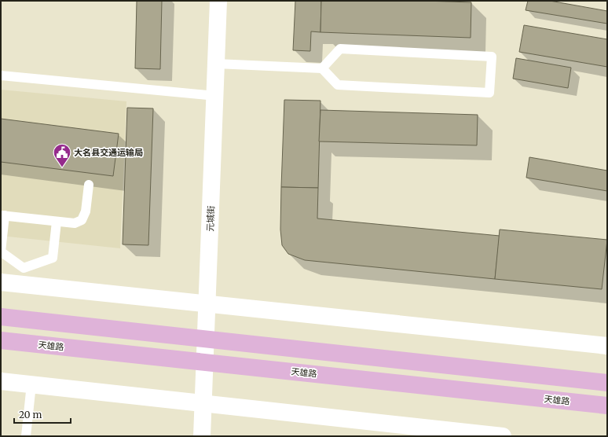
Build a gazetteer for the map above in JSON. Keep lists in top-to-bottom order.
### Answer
{
  "streets": {
    "main road": ["天雄路"],
    "street": ["元城街"]
  },
  "crossings": [
    ["元城街", "天雄路"]
  ],
  "places": {
    "public building": ["大名县交通运输局"]
  },
  "scale_bar": "20 m"
}
